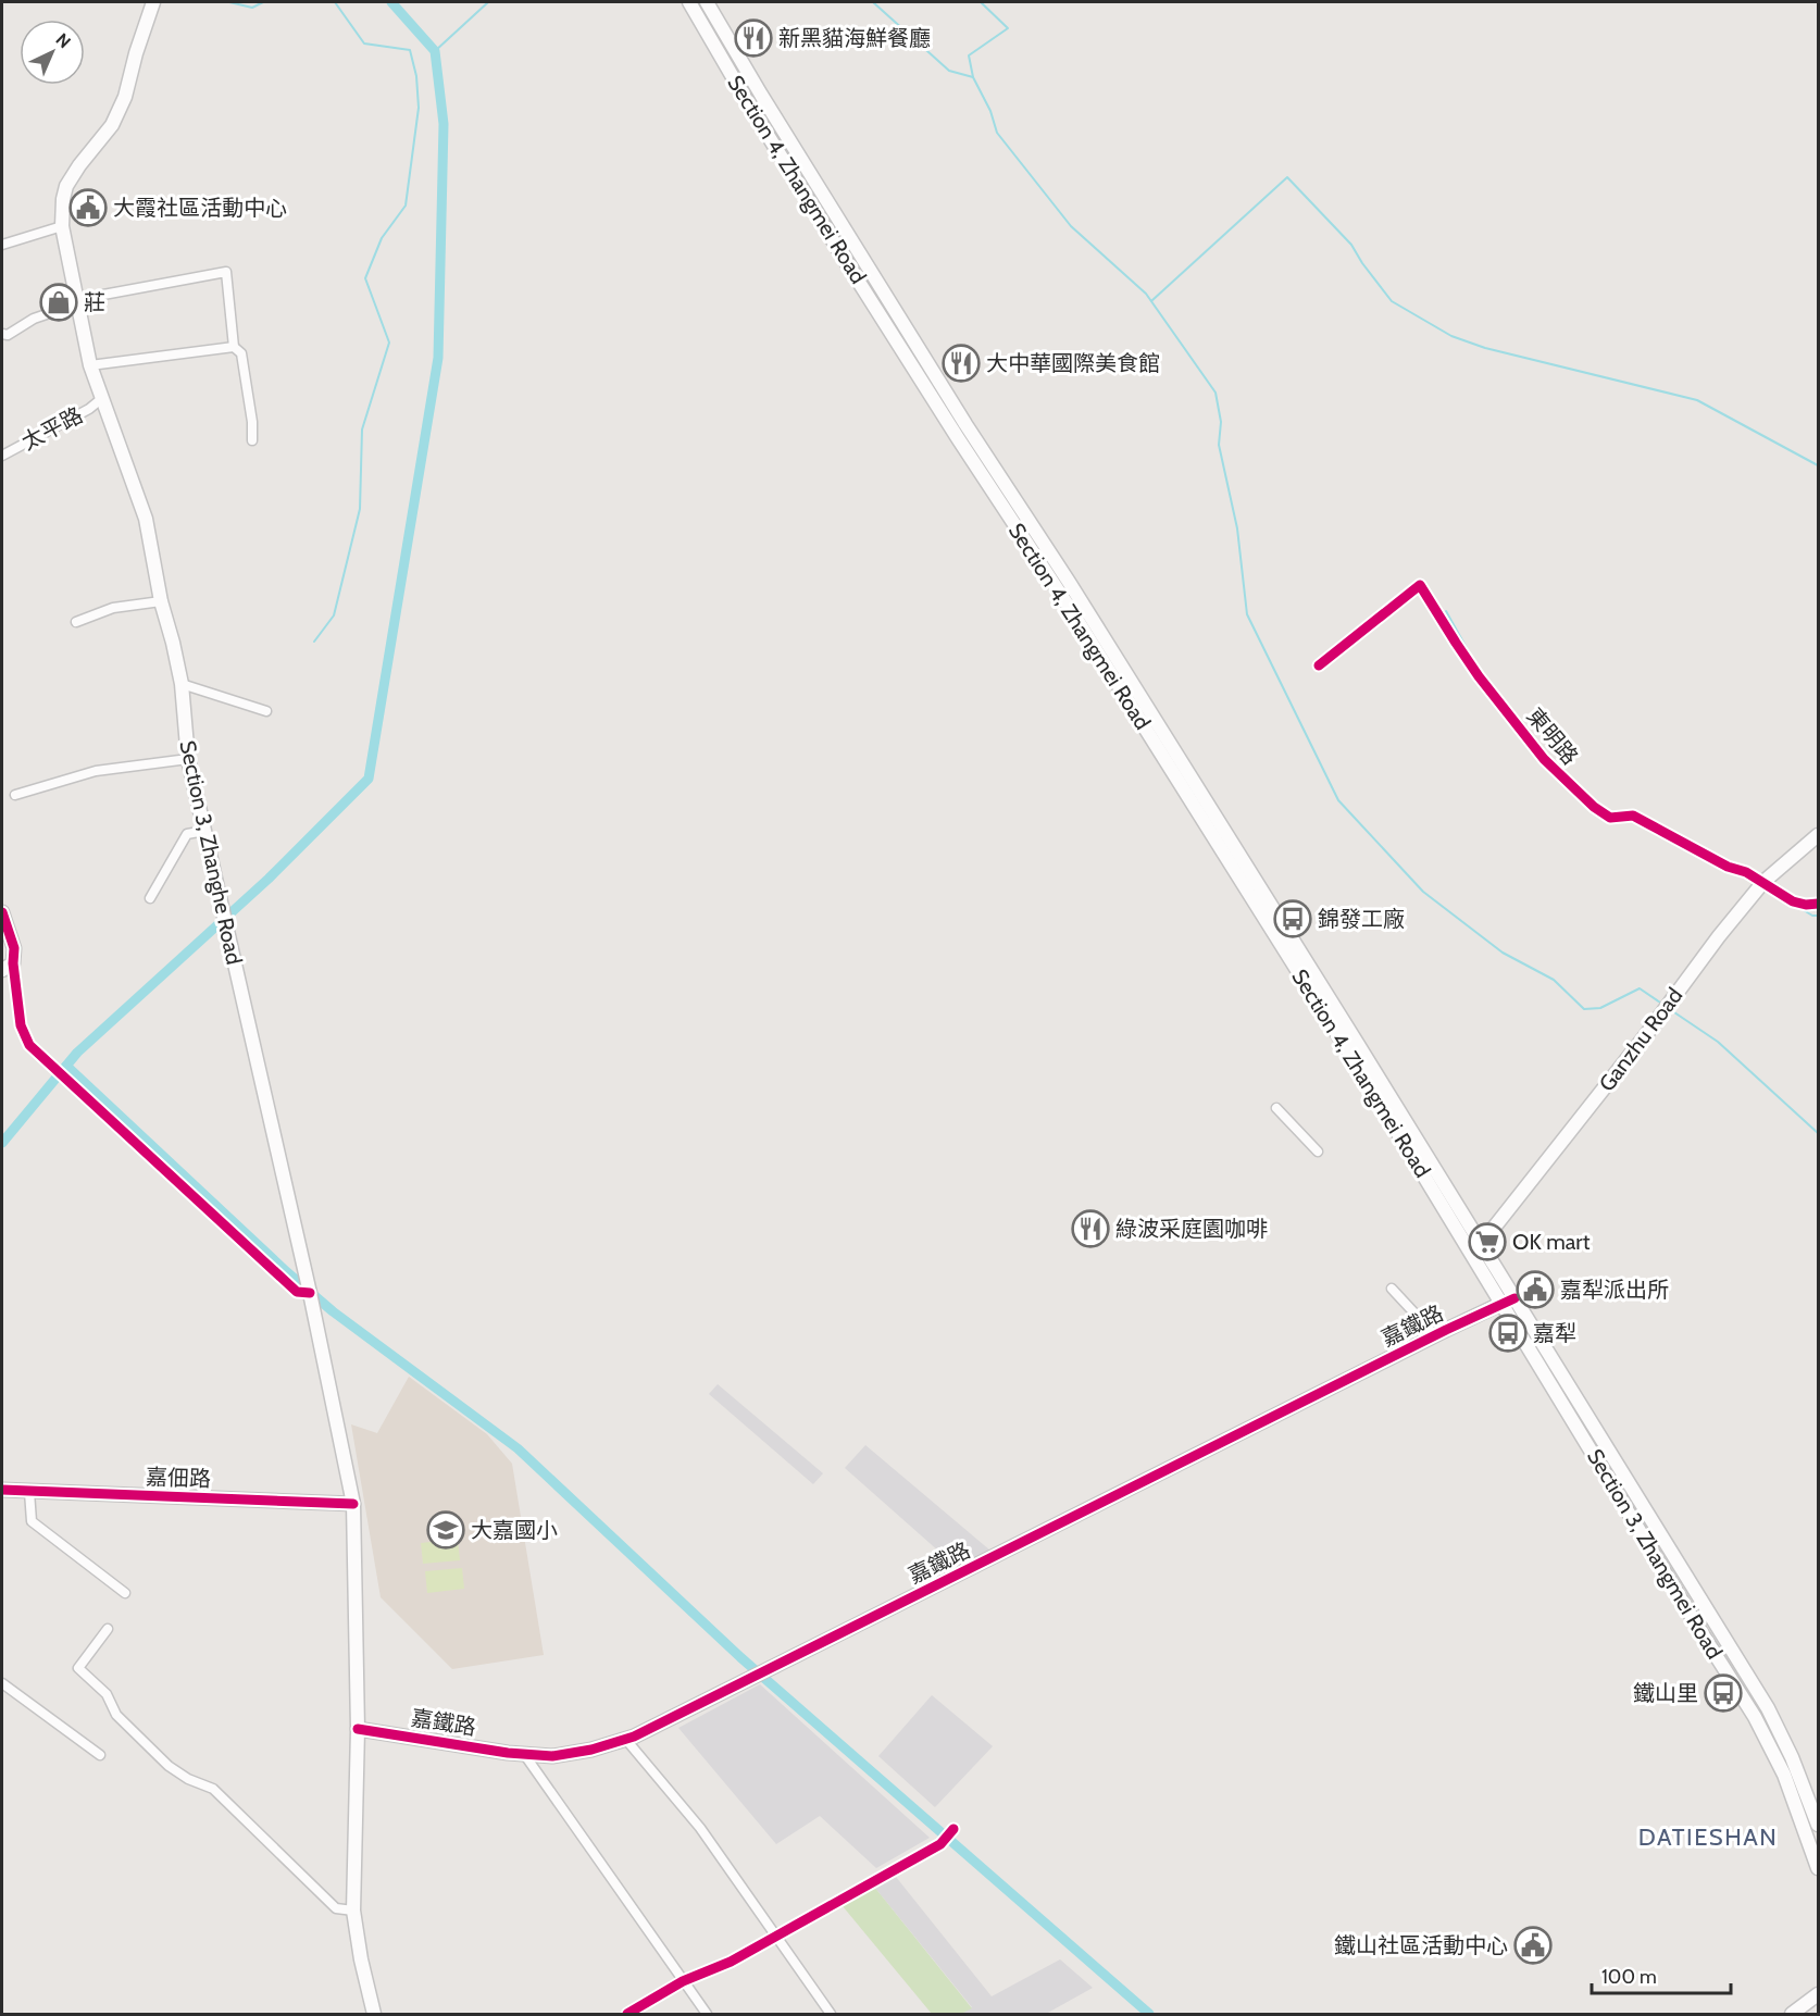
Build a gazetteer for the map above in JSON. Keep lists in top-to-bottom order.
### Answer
{
  "streets": {
    "main road": [
      "Section 4, Zhangmei Road",
      "Section 3, Zhanghe Road",
      "Ganzhu Road",
      "嘉鐵路",
      "嘉佃路",
      "Section 3, Zhangmei Road"
    ],
    "street": ["太平路", "東明路"]
  },
  "crossings": [
    ["Section 4, Zhangmei Road", "Ganzhu Road"],
    ["Section 4, Zhangmei Road", "Section 3, Zhangmei Road"],
    ["太平路", "Section 3, Zhanghe Road"],
    ["東明路", "Ganzhu Road"],
    ["Section 3, Zhanghe Road", "嘉鐵路"],
    ["Section 3, Zhanghe Road", "嘉佃路"],
    ["Ganzhu Road", "Section 3, Zhangmei Road"],
    ["嘉鐵路", "Section 3, Zhangmei Road"]
  ],
  "districts": ["DATIESHAN"],
  "places": {
    "restaurant": ["新黑貓海鮮餐廳", "大中華國際美食館", "綠波采庭園咖啡"],
    "public building": ["大霞社區活動中心", "嘉犁派出所", "鐵山社區活動中心"],
    "shop": ["莊"],
    "bus stop": ["錦發工廠", "嘉犁", "鐵山里"],
    "supermarket": ["OK mart"],
    "school or university": ["大嘉國小"]
  },
  "scale_bar": "100 m",
  "north": "top right"
}
